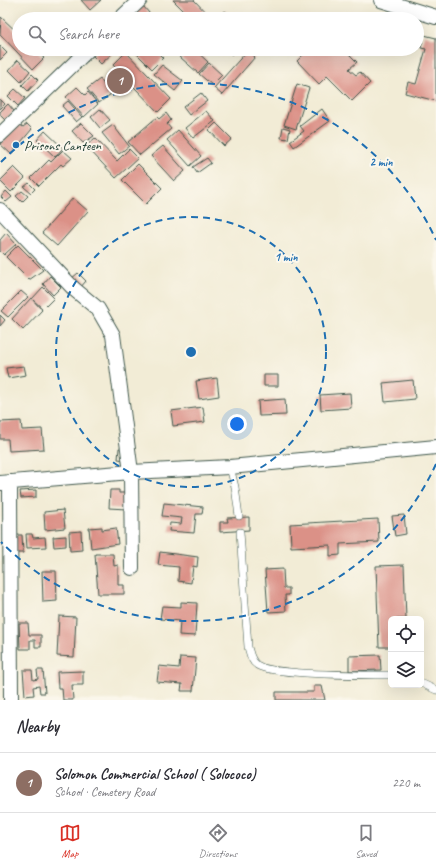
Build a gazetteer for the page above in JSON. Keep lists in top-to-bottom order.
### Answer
{
  "places": ["Prisons Canteen"],
  "page": {
    "search": "Search here",
    "pins": "1",
    "heading": "Nearby",
    "list": [
      {
        "mark": "1",
        "name": "Solomon Commercial School ( Solococo)",
        "note": "School · Cemetery Road",
        "value": "220 m"
      }
    ],
    "nav": ["Map", "Directions", "Saved"]
  },
  "rings": ["2 min", "1 min"]
}
